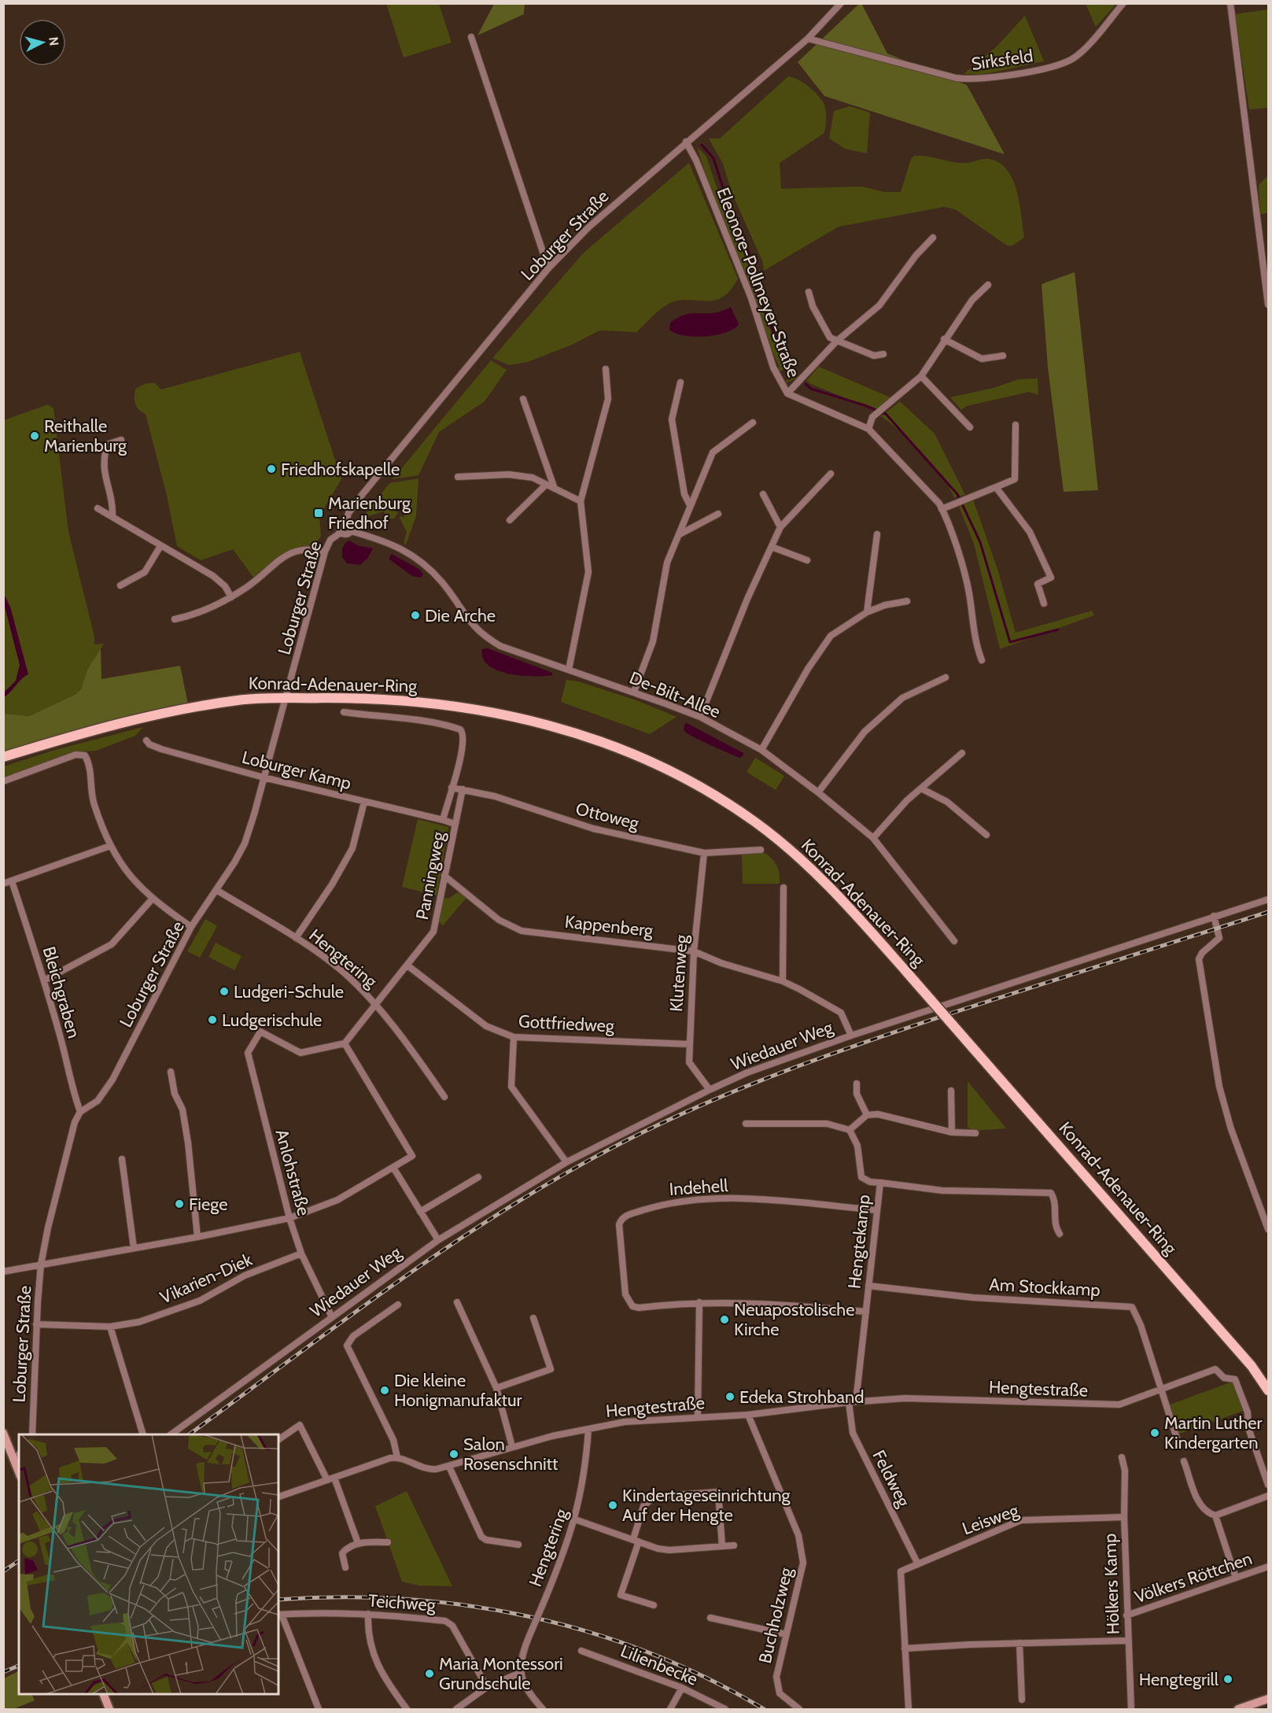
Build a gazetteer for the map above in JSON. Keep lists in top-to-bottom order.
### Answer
{
  "streets": {
    "main road": ["Konrad-Adenauer-Ring"],
    "street": [
      "Sirksfeld",
      "Loburger Straße",
      "Eleonore-Pollmeyer-Straße",
      "De-Bilt-Allee",
      "Loburger Kamp",
      "Ottoweg",
      "Panningweg",
      "Kappenberg",
      "Hengtering",
      "Klutenweg",
      "Bleichgraben",
      "Gottfriedweg",
      "Wiedauer Weg",
      "Anlohstraße",
      "Indehell",
      "Hengtekamp",
      "Vikarien-Diek",
      "Am Stockkamp",
      "Hengtestraße",
      "Feldweg",
      "Leisweg",
      "Völkers Röttchen",
      "Hölkers Kamp",
      "Teichweg",
      "Buchholzweg",
      "Lilienbecke"
    ]
  },
  "crossings": [
    ["Sirksfeld", "Loburger Straße"],
    ["Loburger Straße", "Eleonore-Pollmeyer-Straße"],
    ["Loburger Straße", "Konrad-Adenauer-Ring"],
    ["Loburger Straße", "De-Bilt-Allee"],
    ["Loburger Straße", "Loburger Kamp"],
    ["Loburger Straße", "Hengtering"],
    ["Loburger Straße", "Bleichgraben"],
    ["Loburger Straße", "Vikarien-Diek"],
    ["Loburger Kamp", "Panningweg"],
    ["Ottoweg", "Panningweg"],
    ["Ottoweg", "Klutenweg"],
    ["Panningweg", "Kappenberg"],
    ["Panningweg", "Hengtering"],
    ["Panningweg", "Gottfriedweg"],
    ["Panningweg", "Anlohstraße"],
    ["Kappenberg", "Klutenweg"],
    ["Kappenberg", "Wiedauer Weg"],
    ["Hengtering", "Hengtestraße"],
    ["Klutenweg", "Gottfriedweg"],
    ["Klutenweg", "Wiedauer Weg"],
    ["Wiedauer Weg", "Anlohstraße"],
    ["Anlohstraße", "Vikarien-Diek"],
    ["Indehell", "Hengtekamp"],
    ["Hengtekamp", "Am Stockkamp"],
    ["Hengtekamp", "Hengtestraße"],
    ["Am Stockkamp", "Hengtestraße"],
    ["Hengtestraße", "Feldweg"],
    ["Hengtestraße", "Buchholzweg"],
    ["Feldweg", "Leisweg"],
    ["Leisweg", "Hölkers Kamp"],
    ["Völkers Röttchen", "Hölkers Kamp"]
  ],
  "places": {
    "other": [
      "Reithalle Marienburg",
      "Friedhofskapelle",
      "Die Arche",
      "Ludgeri-Schule",
      "Ludgerischule",
      "Fiege",
      "Neuapostolische Kirche",
      "Die kleine Honigmanufaktur",
      "Edeka Strohband",
      "Martin Luther Kindergarten",
      "Salon Rosenschnitt",
      "Kindertageseinrichtung Auf der Hengte",
      "Maria Montessori Grundschule",
      "Hengtegrill"
    ],
    "transit": ["Marienburg Friedhof"]
  },
  "north": "right"
}
